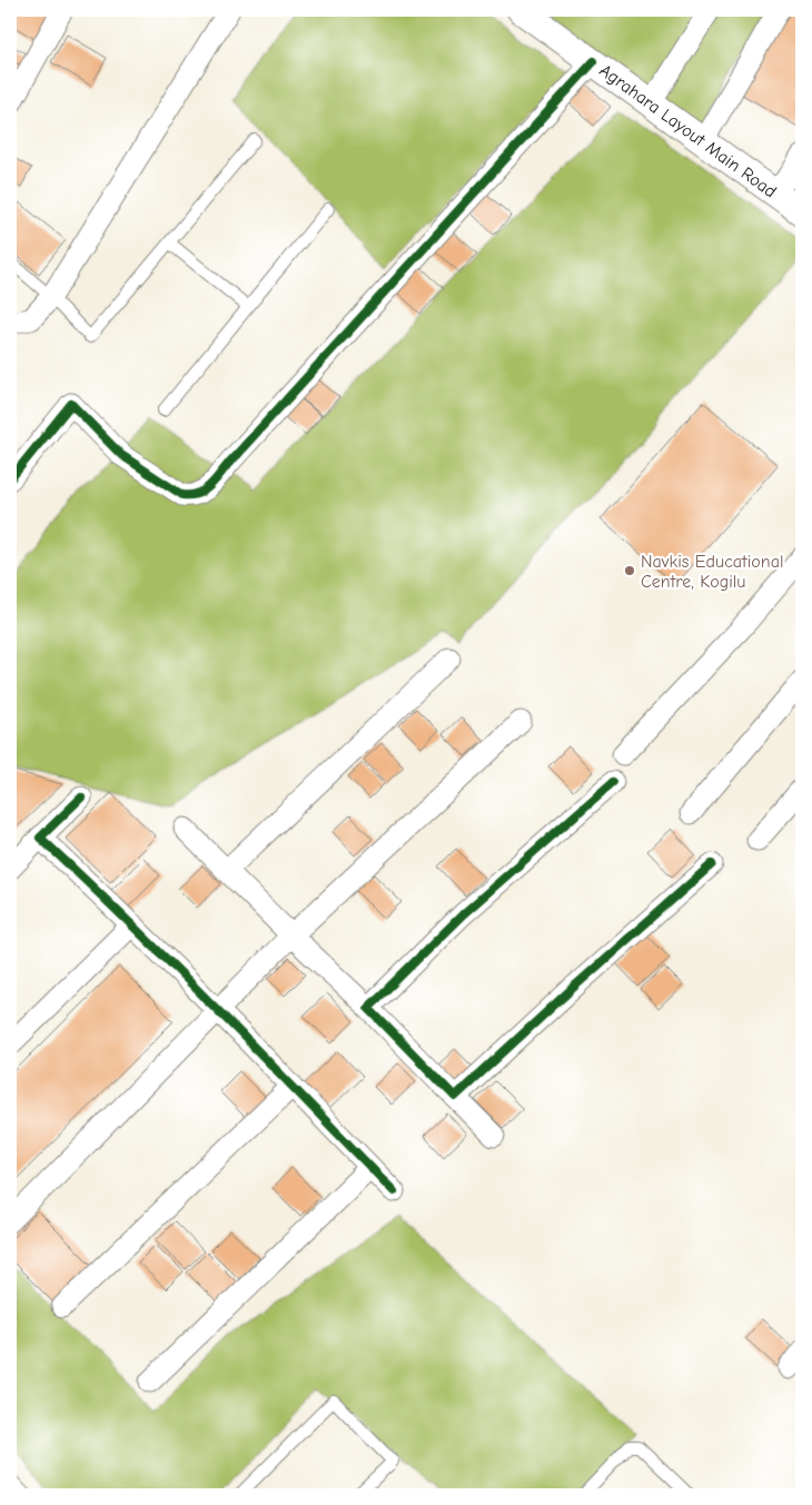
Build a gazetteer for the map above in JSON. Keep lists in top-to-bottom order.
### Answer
{
  "streets": {
    "street": ["Agrahara Layout Main Road"]
  },
  "places": ["Navkis Educational Centre, Kogilu"]
}
